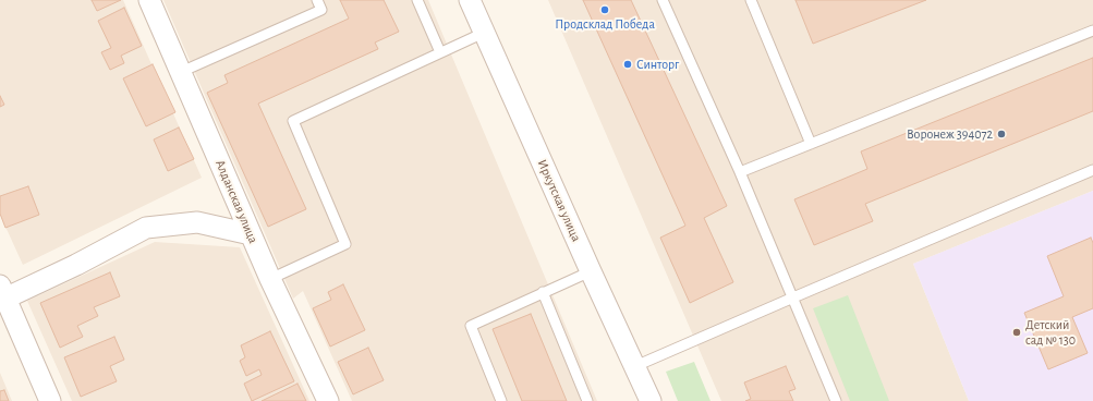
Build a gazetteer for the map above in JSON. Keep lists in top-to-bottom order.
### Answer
{
  "streets": {
    "street": ["Иркутская улица", "Алданская улица"]
  },
  "places": [
    "Продсклад Победа",
    "Синторг",
    "Воронеж 394072",
    "Детский сад № 130"
  ]
}
